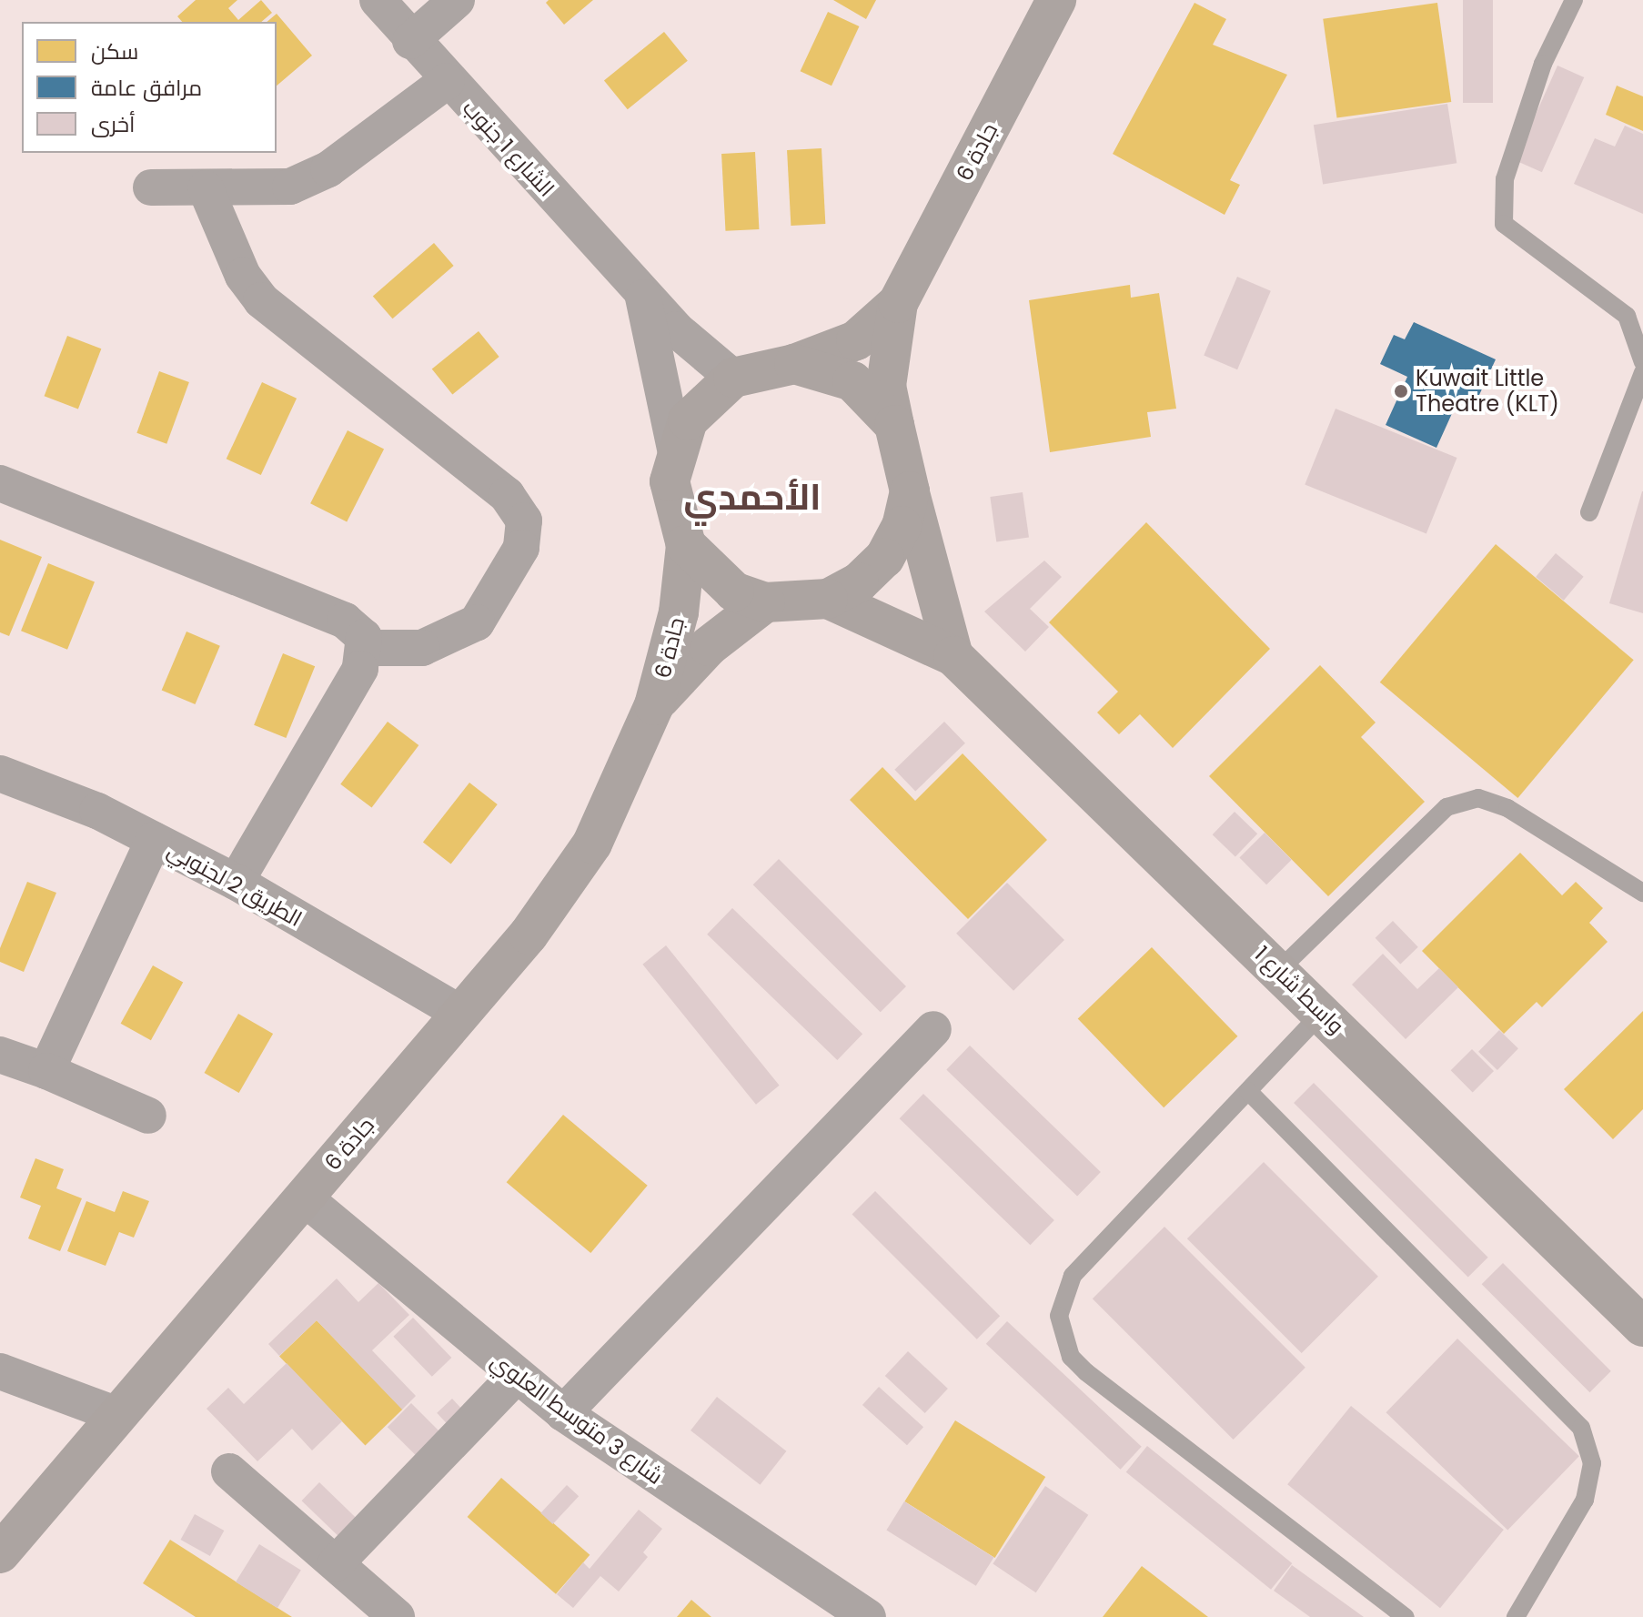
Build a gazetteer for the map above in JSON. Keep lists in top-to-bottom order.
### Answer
{
  "streets": {
    "main road": ["جادة 6", "واسط شارع 1"],
    "street": ["الشارع 1 جنوب", "الطريق 2 لجنوبي", "شارع 3 متوسط العلوي"]
  },
  "crossings": [
    ["الشارع 1 جنوب", "جادة 6"],
    ["الشارع 1 جنوب", "واسط شارع 1"],
    ["جادة 6", "الطريق 2 لجنوبي"],
    ["جادة 6", "واسط شارع 1"],
    ["جادة 6", "شارع 3 متوسط العلوي"]
  ],
  "districts": ["الأحمدي"],
  "places": ["Kuwait Little Theatre (KLT)"],
  "legend": ["سكن", "مرافق عامة", "أخرى"]
}
